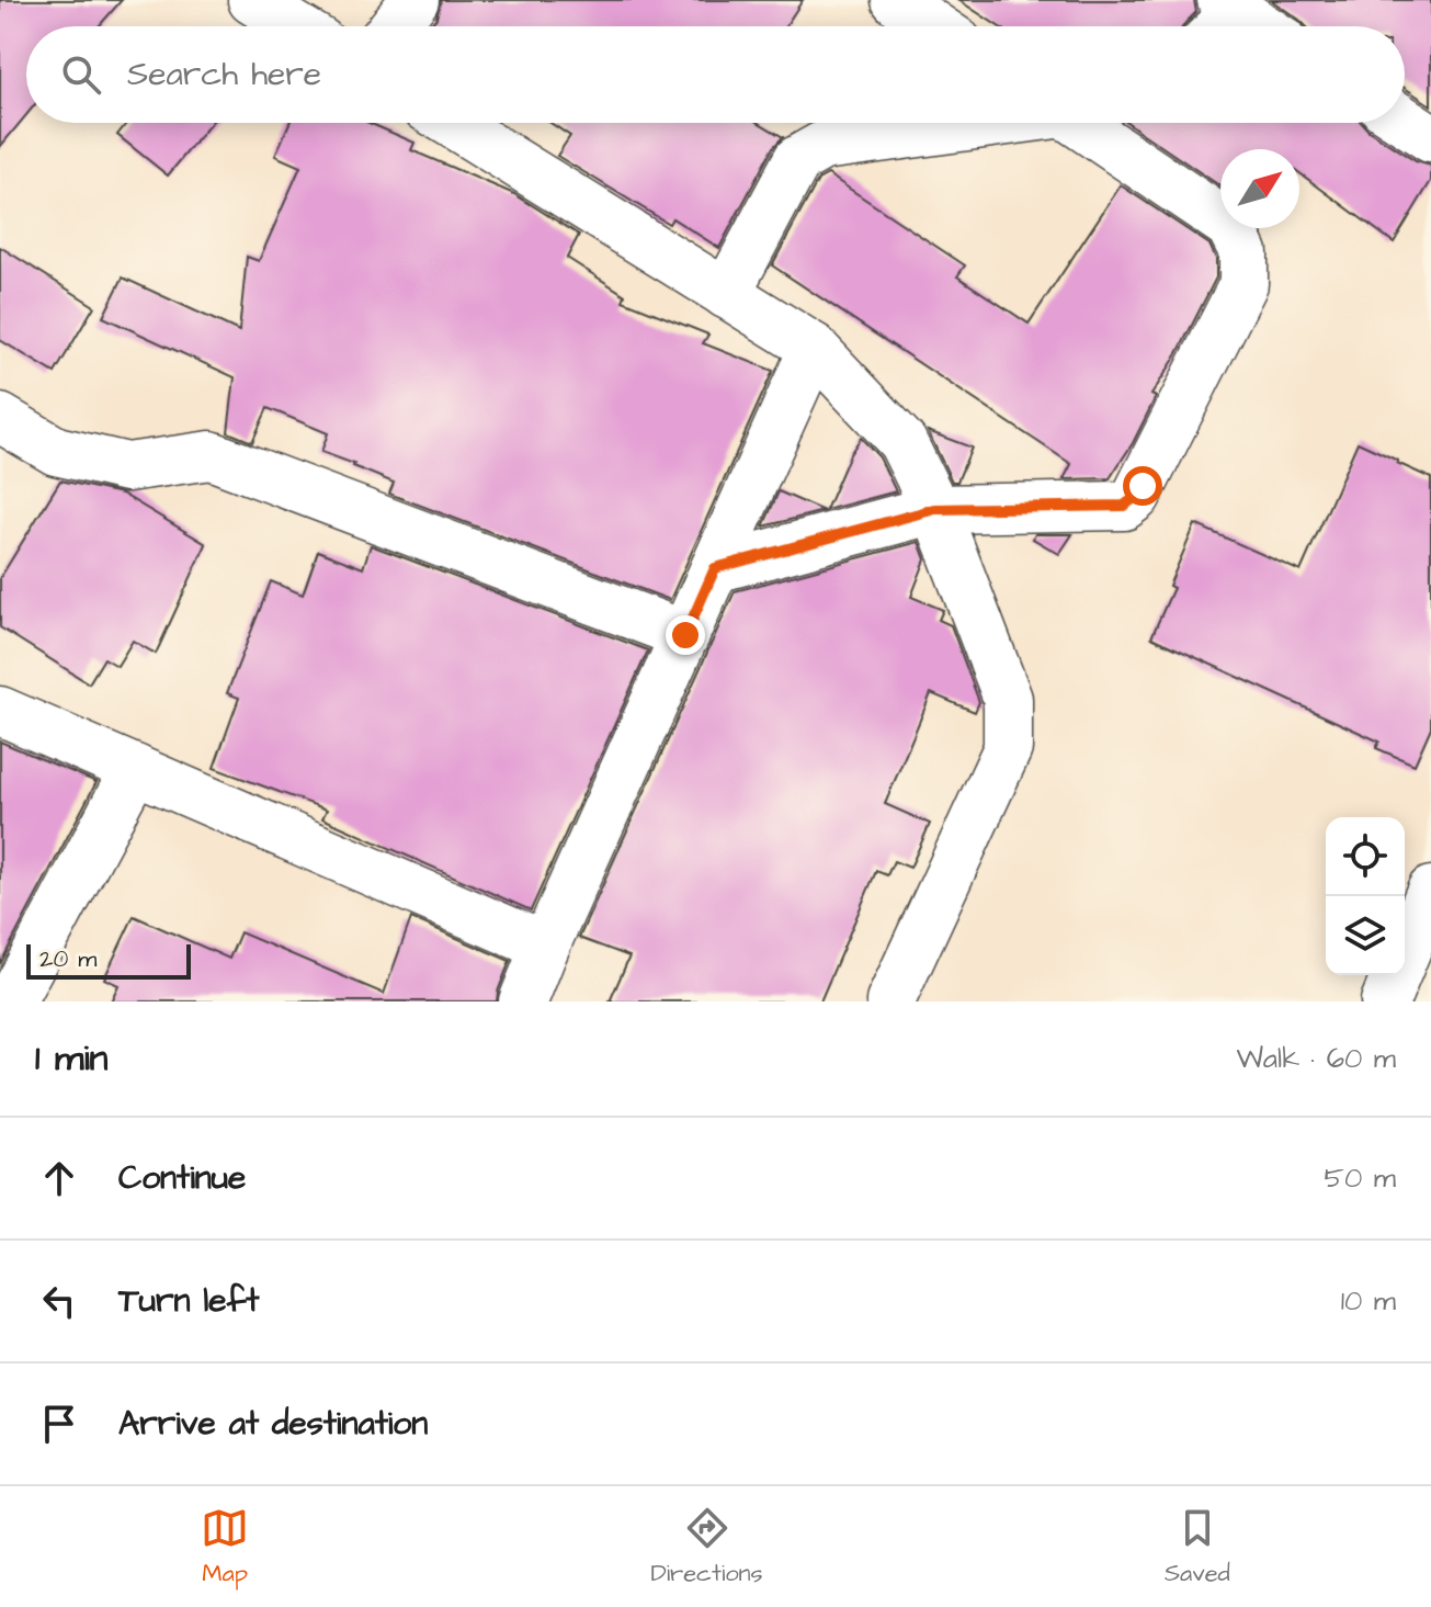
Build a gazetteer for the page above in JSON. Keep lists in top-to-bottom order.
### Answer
{
  "scale_bar": "20 m",
  "north": "top right",
  "page": {
    "search": "Search here",
    "scale": "20 m",
    "heading": ["1 min", "Walk · 60 m"],
    "list": [
      ["Continue", "50 m"],
      ["Turn left", "10 m"],
      "Arrive at destination"
    ],
    "nav": ["Map", "Directions", "Saved"]
  }
}
